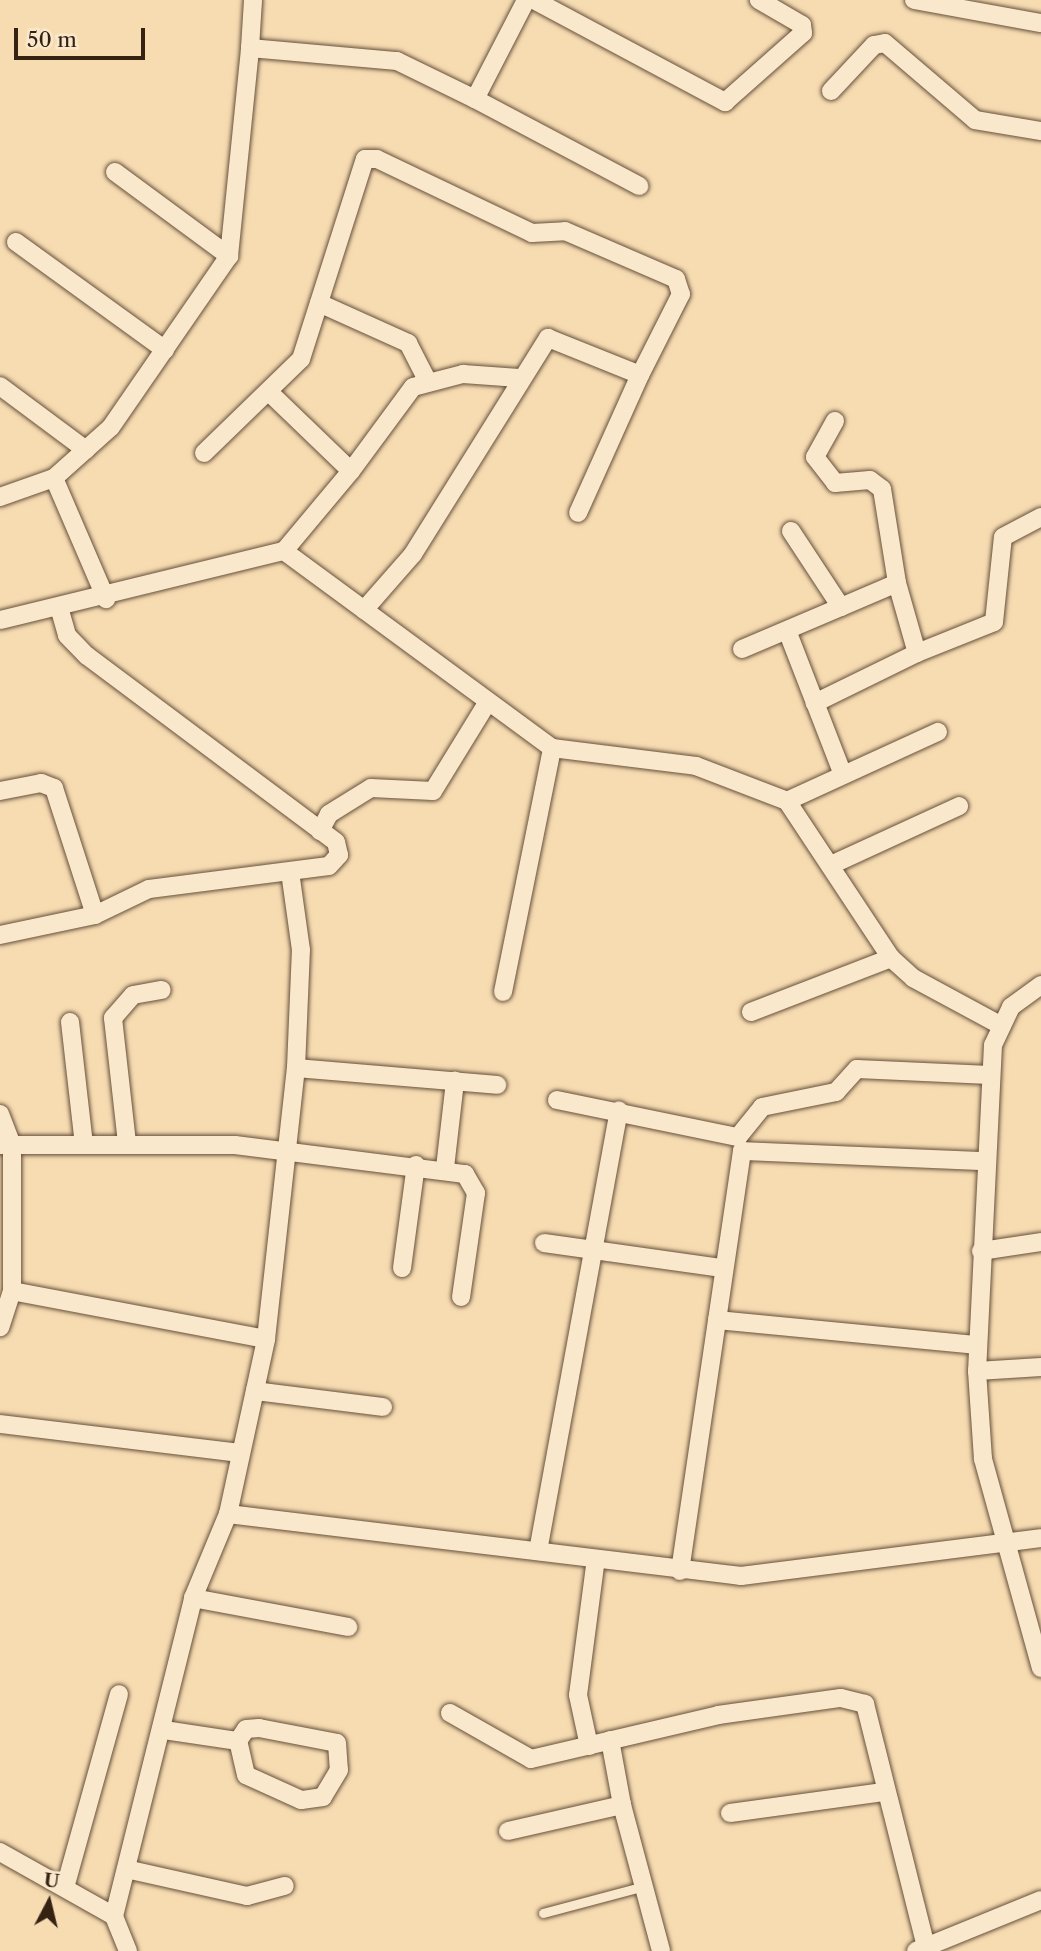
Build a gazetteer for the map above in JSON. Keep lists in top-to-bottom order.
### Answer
{
  "scale_bar": "50 m",
  "north": "top"
}
